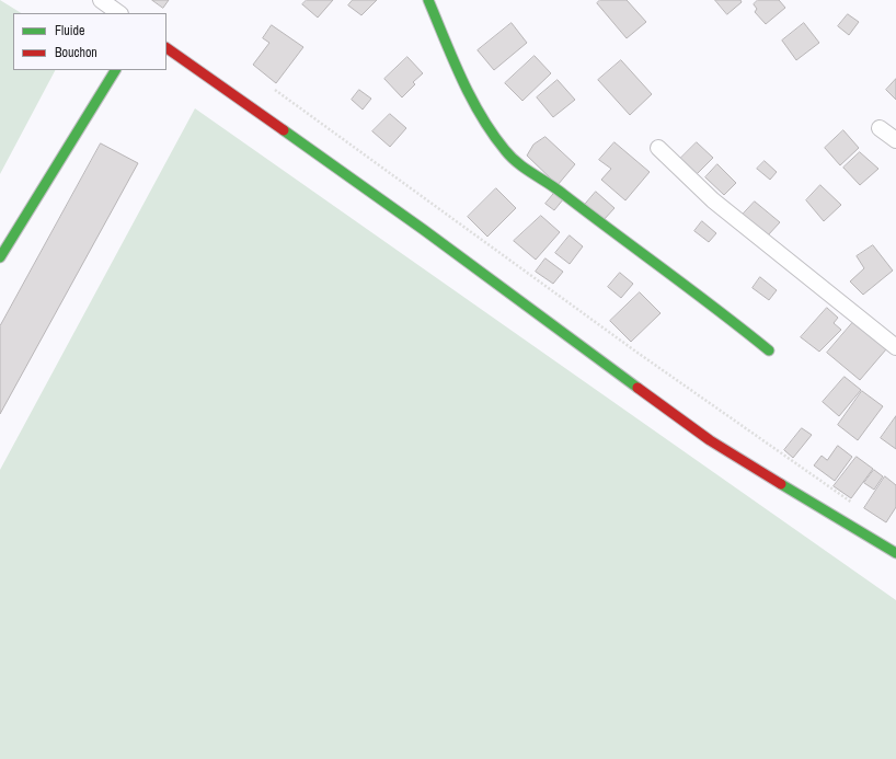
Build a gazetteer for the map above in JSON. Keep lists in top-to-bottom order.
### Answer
{
  "legend": ["Fluide", "Bouchon"]
}
